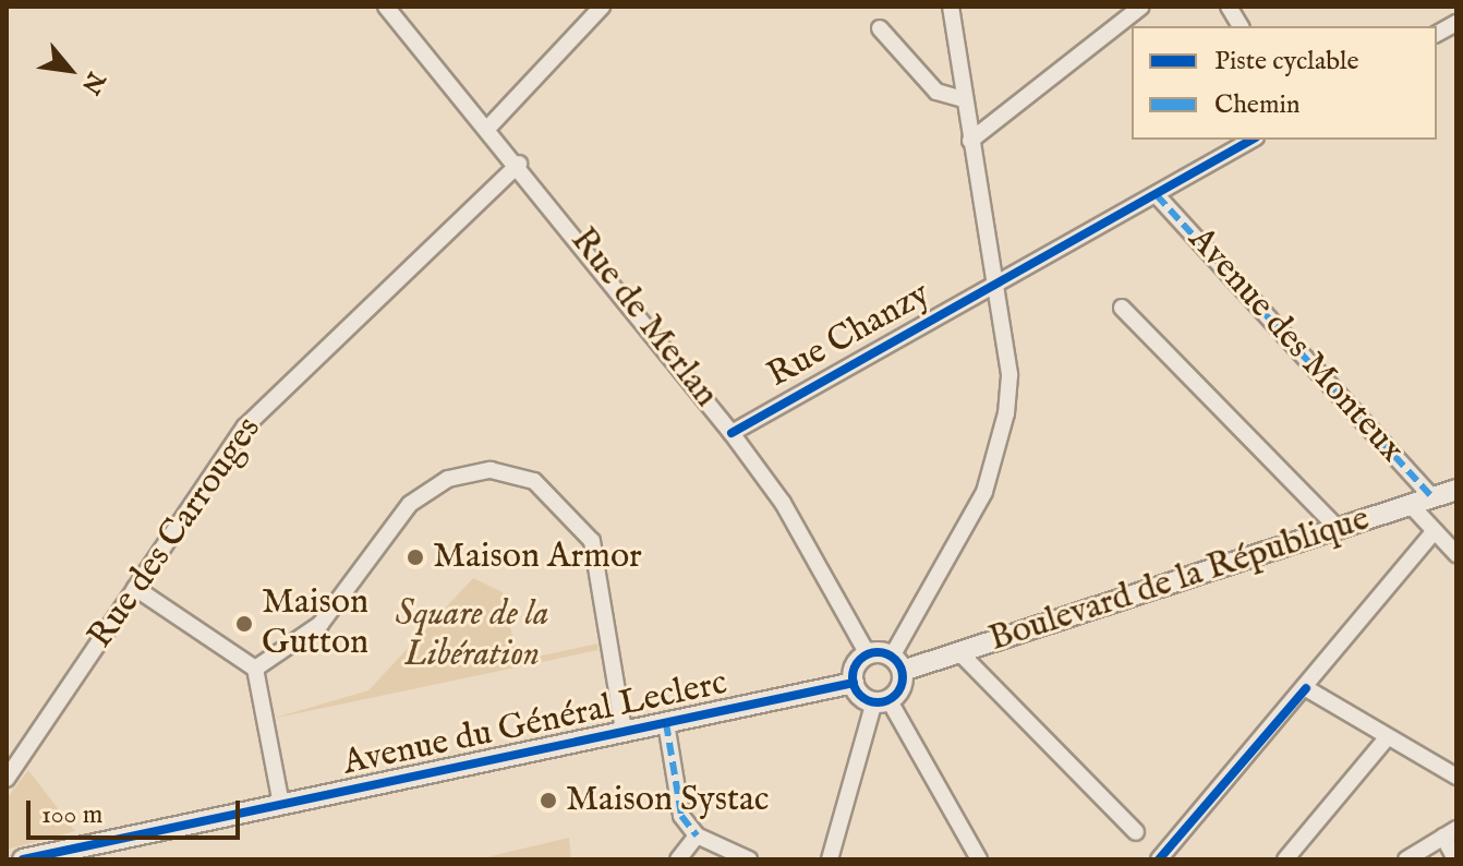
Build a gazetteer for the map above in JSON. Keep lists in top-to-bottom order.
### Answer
{
  "streets": {
    "street": [
      "Rue de Merlan",
      "Rue Chanzy",
      "Avenue des Monteux",
      "Rue des Carrouges",
      "Boulevard de la République",
      "Avenue du Général Leclerc"
    ]
  },
  "crossings": [
    ["Rue de Merlan", "Rue Chanzy"],
    ["Rue de Merlan", "Rue des Carrouges"],
    ["Rue Chanzy", "Avenue des Monteux"],
    ["Avenue des Monteux", "Boulevard de la République"]
  ],
  "parks": ["Square de la Libération"],
  "places": ["Maison Armor", "Maison Gutton", "Maison Systac"],
  "legend": ["Piste cyclable", "Chemin"],
  "scale_bar": "100 m",
  "north": "bottom right"
}
